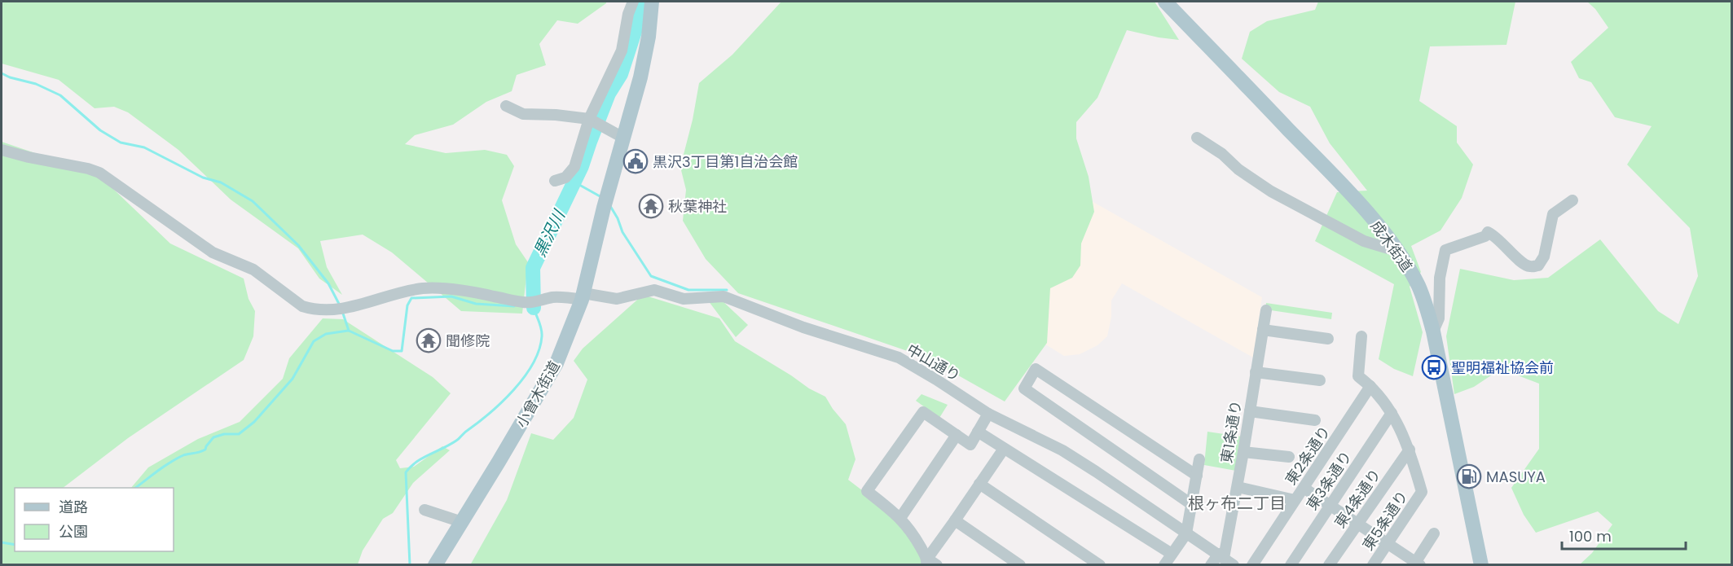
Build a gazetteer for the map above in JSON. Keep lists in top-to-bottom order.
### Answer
{
  "streets": {
    "main road": ["成木街道", "小曾木街道"],
    "street": [
      "中山通り",
      "東1条通り",
      "東2条通り",
      "東3条通り",
      "東4条通り",
      "東5条通り"
    ]
  },
  "crossings": [
    ["中山通り", "小曾木街道"],
    ["中山通り", "東1条通り"],
    ["東4条通り", "東5条通り"]
  ],
  "districts": ["根ヶ布二丁目"],
  "water": ["黒沢川"],
  "places": {
    "public building": ["黒沢3丁目第1自治会館"],
    "temple": ["秋葉神社", "聞修院"],
    "bus stop": ["聖明福祉協会前"],
    "fuel station": ["MASUYA"]
  },
  "legend": ["道路", "公園"],
  "scale_bar": "100 m"
}
